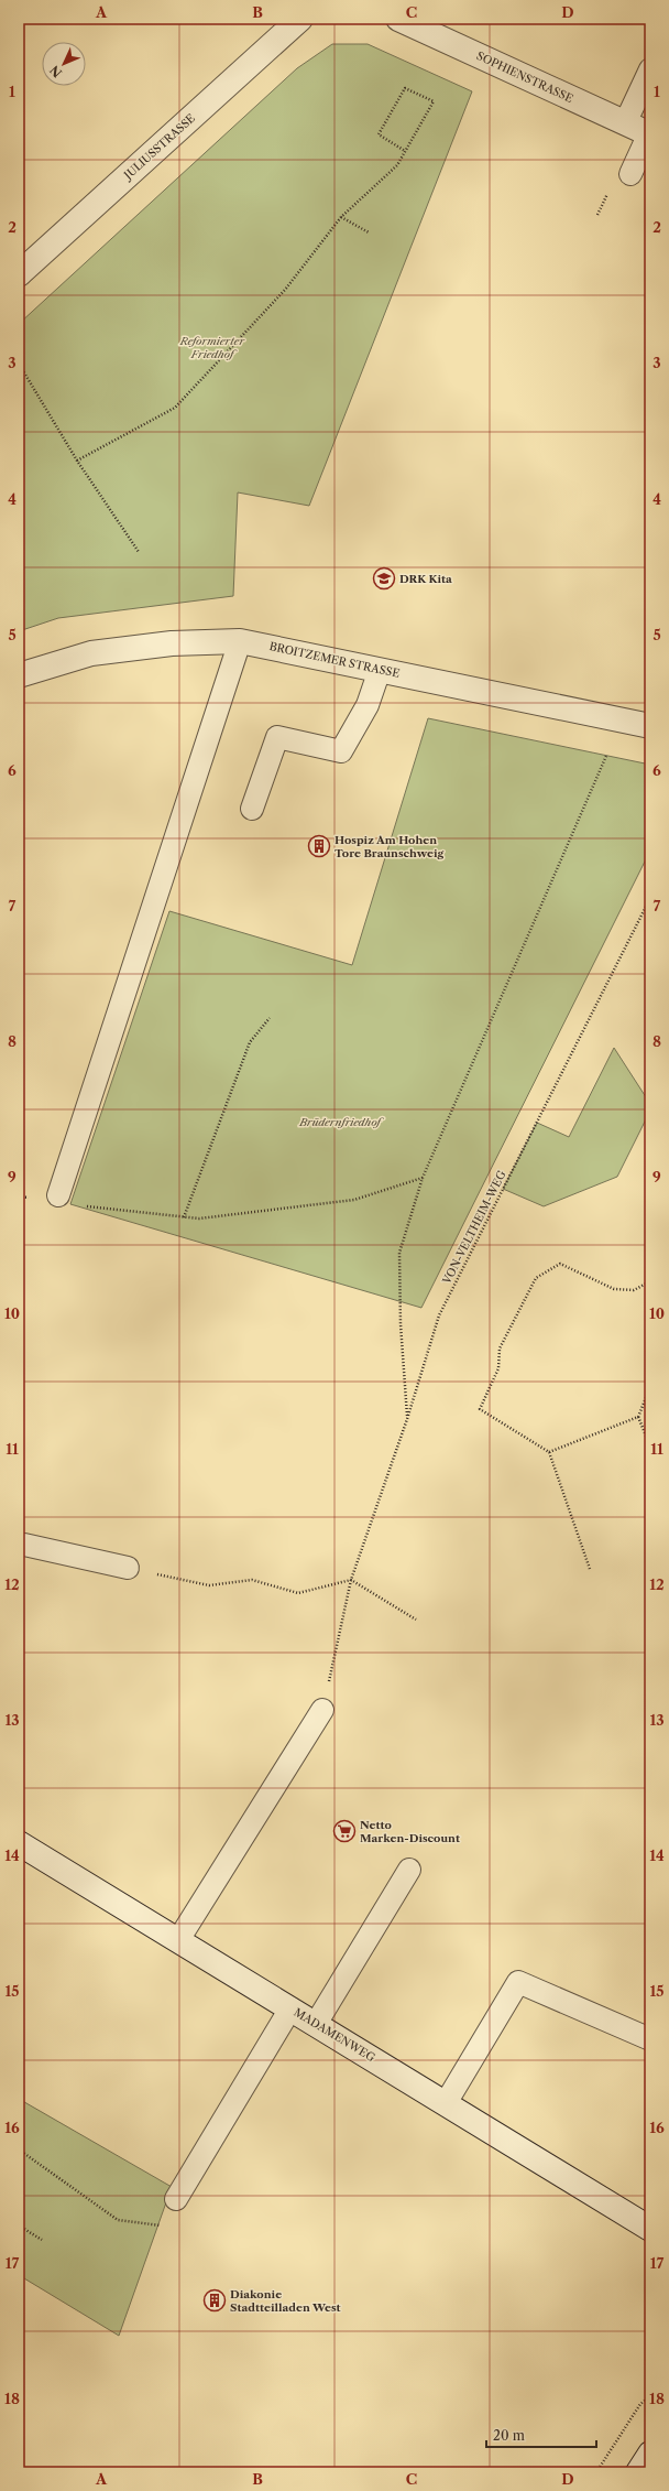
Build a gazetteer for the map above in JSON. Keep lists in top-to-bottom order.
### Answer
{
  "streets": {
    "street": [
      "SOPHIENSTRASSE",
      "JULIUSSTRASSE",
      "BROITZEMER STRASSE",
      "MADAMENWEG"
    ],
    "path": ["VON-VELTHEIM-WEG"]
  },
  "parks": ["Reformierter Friedhof", "Brüdernfriedhof"],
  "places": {
    "school or university": ["DRK Kita"],
    "building": ["Hospiz Am Hohen Tore Braunschweig", "Diakonie Stadtteilladen West"],
    "supermarket": ["Netto Marken-Discount"]
  },
  "scale_bar": "20 m",
  "north": "bottom left",
  "grid": {
    "columns": [
      "A",
      "B",
      "C",
      "D"
    ],
    "rows": [
      "1",
      "2",
      "3",
      "4",
      "5",
      "6",
      "7",
      "8",
      "9",
      "10",
      "11",
      "12",
      "13",
      "14",
      "15",
      "16",
      "17",
      "18"
    ]
  }
}
